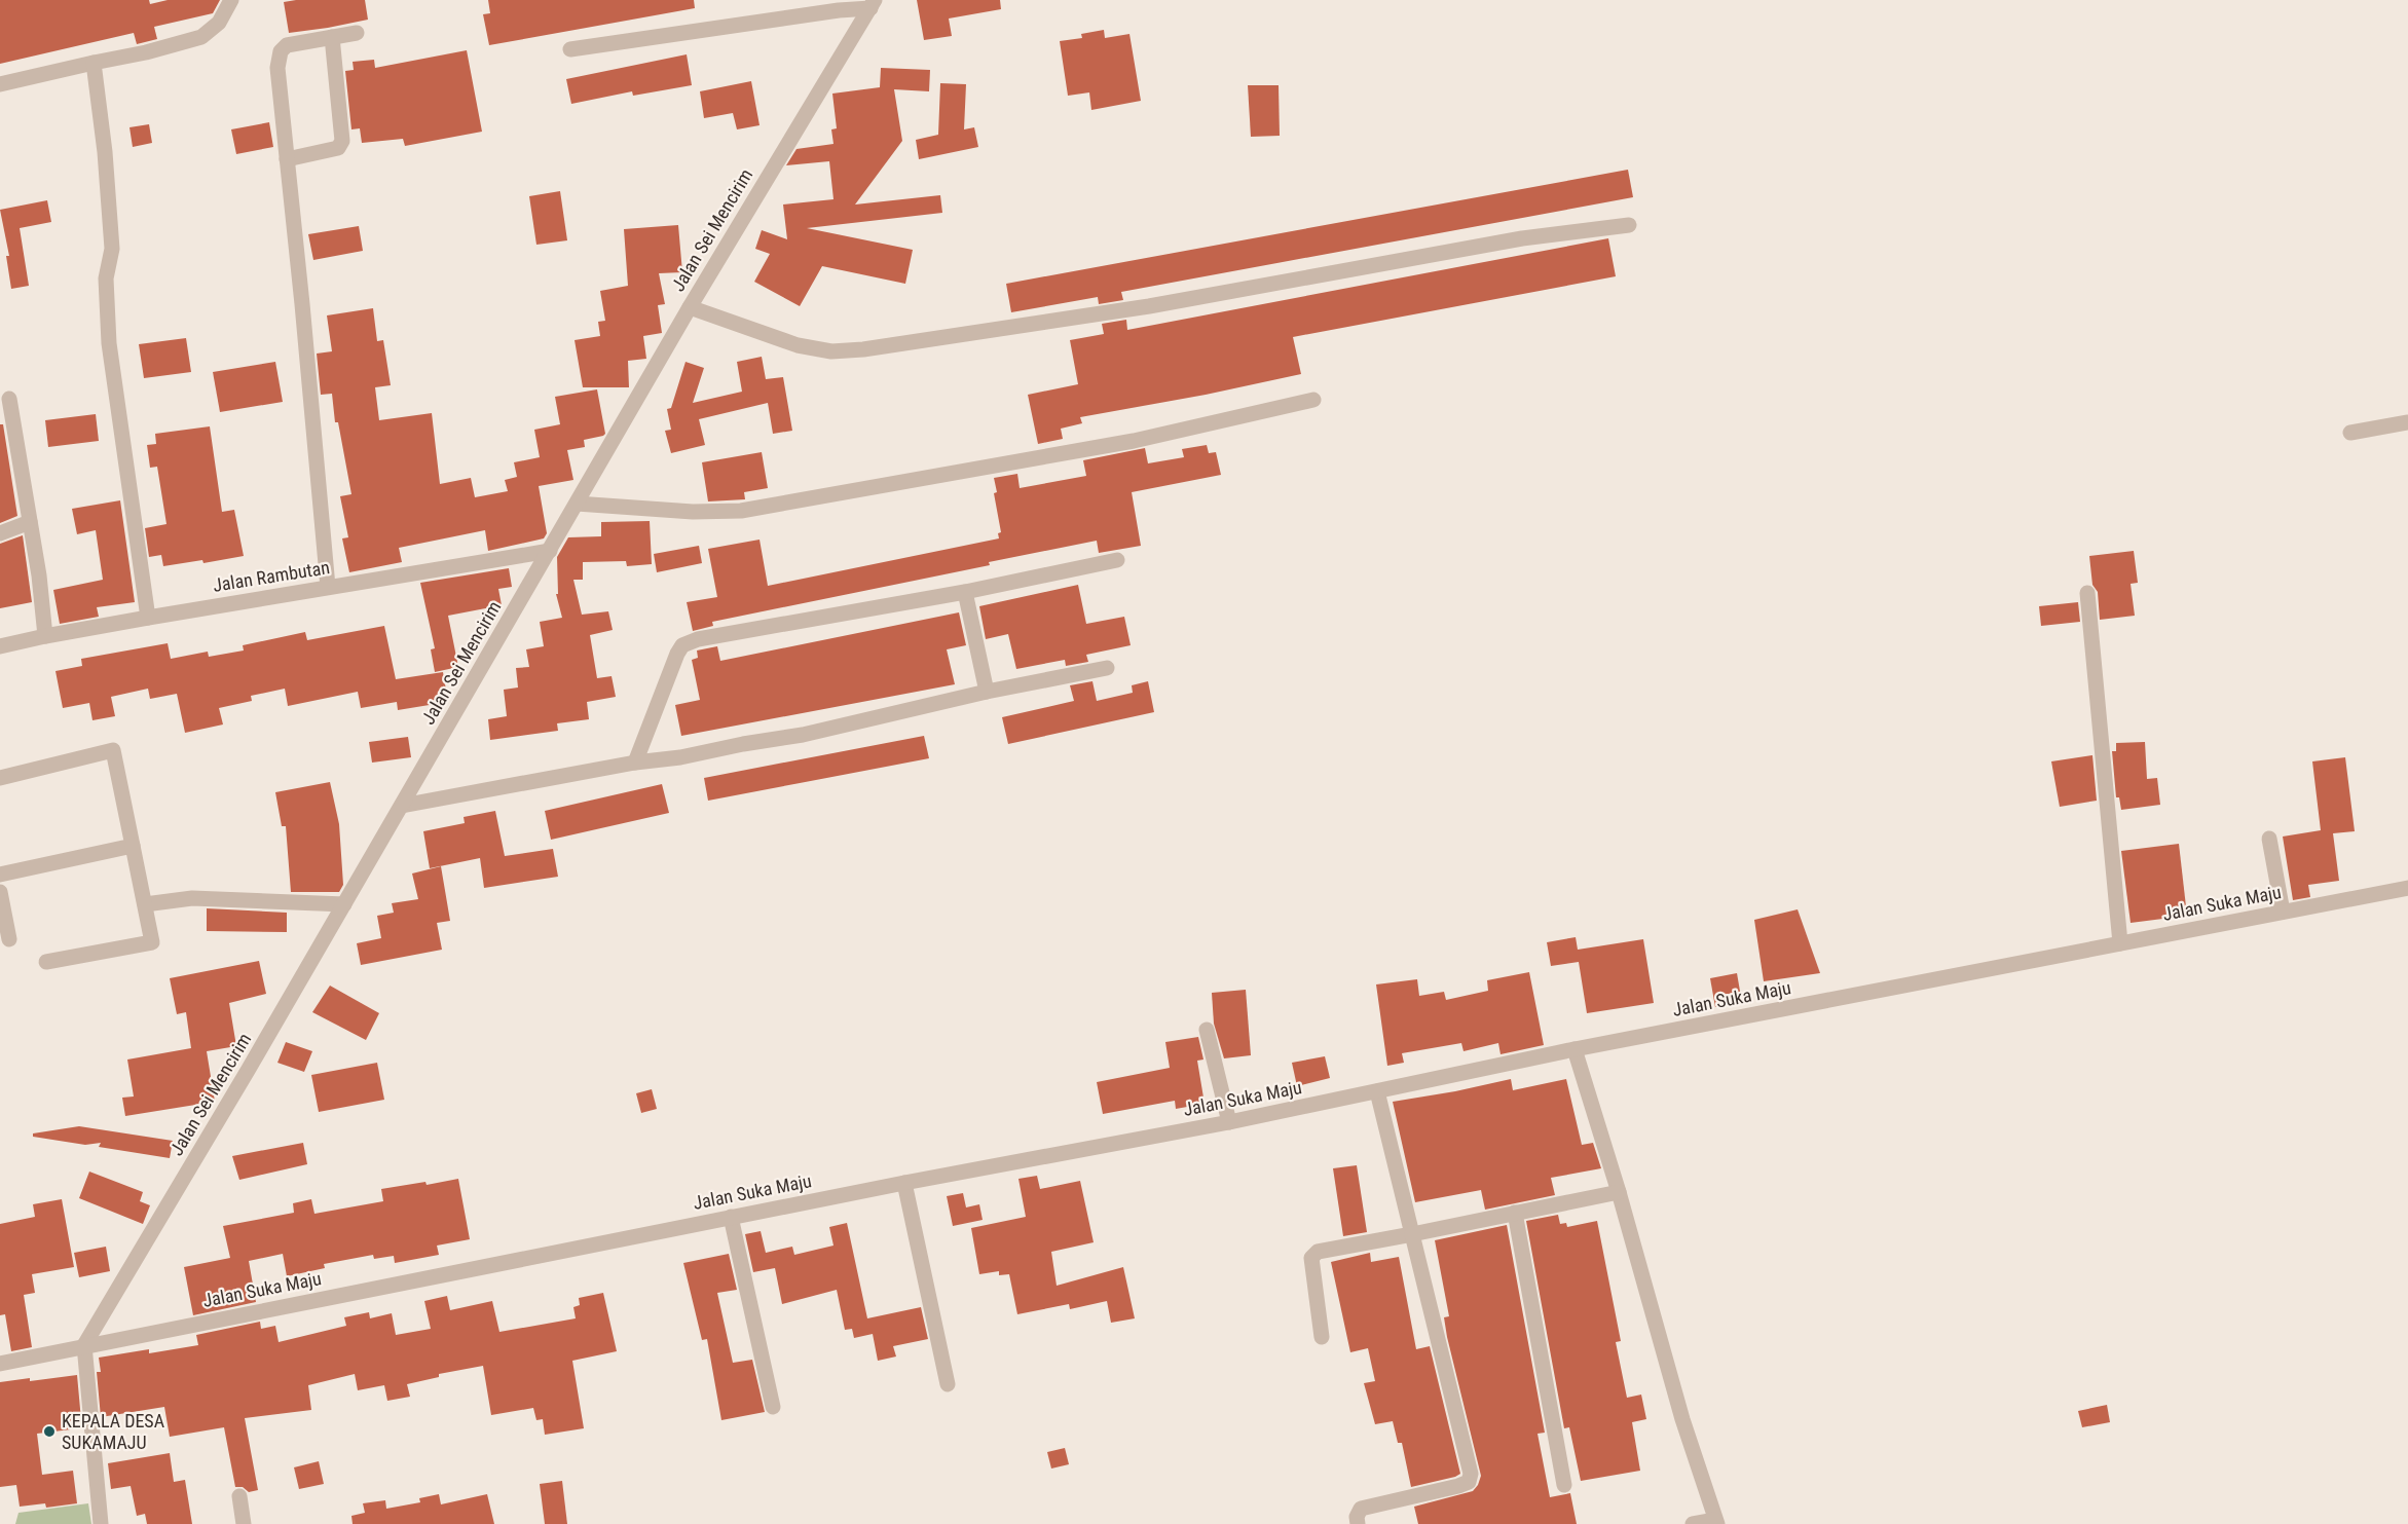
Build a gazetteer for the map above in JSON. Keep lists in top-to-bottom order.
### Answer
{
  "streets": {
    "street": ["Jalan Sei Mencirim", "Jalan Rambutan", "Jalan Suka Maju"]
  },
  "crossings": [
    ["Jalan Sei Mencirim", "Jalan Rambutan"],
    ["Jalan Sei Mencirim", "Jalan Suka Maju"]
  ],
  "places": ["KEPALA DESA SUKAMAJU"]
}
